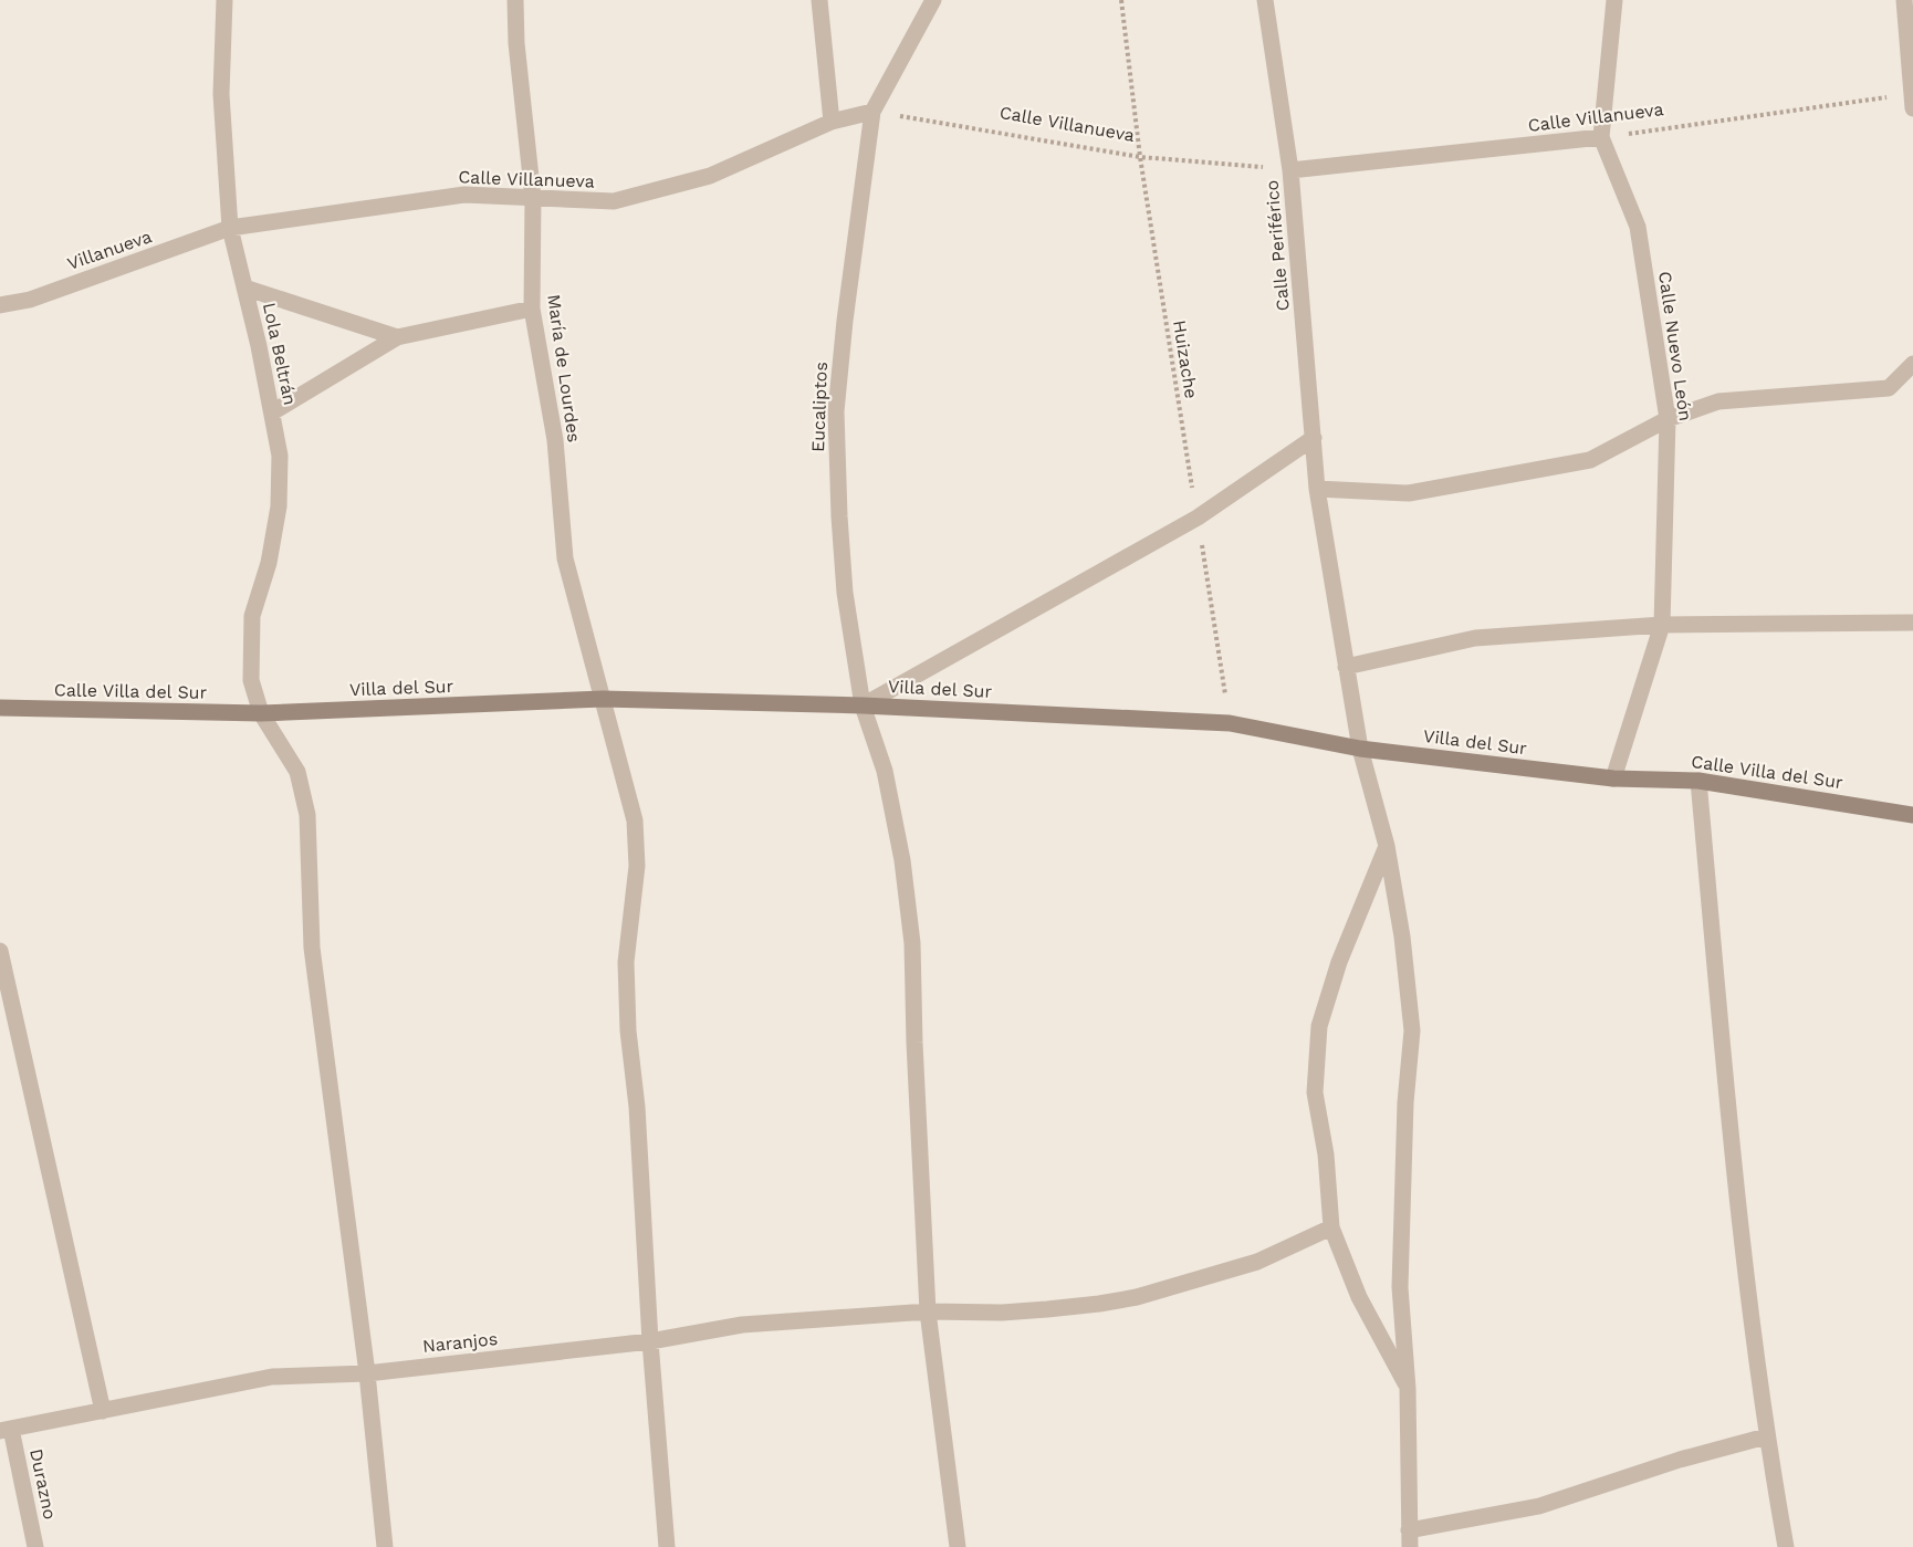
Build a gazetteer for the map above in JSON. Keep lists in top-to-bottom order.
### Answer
{
  "streets": {
    "street": [
      "Calle Villanueva",
      "Calle Periférico",
      "Villanueva",
      "Calle Nuevo León",
      "Lola Beltrán",
      "María de Lourdes",
      "Eucaliptos",
      "Villa del Sur",
      "Calle Villa del Sur",
      "Naranjos",
      "Durazno"
    ],
    "path": ["Huizache"]
  },
  "crossings": [
    ["Calle Villanueva", "Calle Periférico"],
    ["Calle Villanueva", "Villanueva"],
    ["Calle Villanueva", "Calle Nuevo León"],
    ["Calle Villanueva", "Lola Beltrán"],
    ["Calle Villanueva", "Huizache"],
    ["Calle Villanueva", "María de Lourdes"],
    ["Calle Villanueva", "Eucaliptos"],
    ["Calle Periférico", "Villa del Sur"],
    ["Villanueva", "Lola Beltrán"],
    ["Calle Nuevo León", "Villa del Sur"],
    ["Calle Nuevo León", "Calle Villa del Sur"],
    ["Lola Beltrán", "Villa del Sur"],
    ["Lola Beltrán", "Calle Villa del Sur"],
    ["Lola Beltrán", "Naranjos"],
    ["Huizache", "Villa del Sur"],
    ["María de Lourdes", "Villa del Sur"],
    ["María de Lourdes", "Naranjos"],
    ["Eucaliptos", "Villa del Sur"],
    ["Eucaliptos", "Naranjos"],
    ["Villa del Sur", "Calle Villa del Sur"],
    ["Naranjos", "Durazno"]
  ]
}
